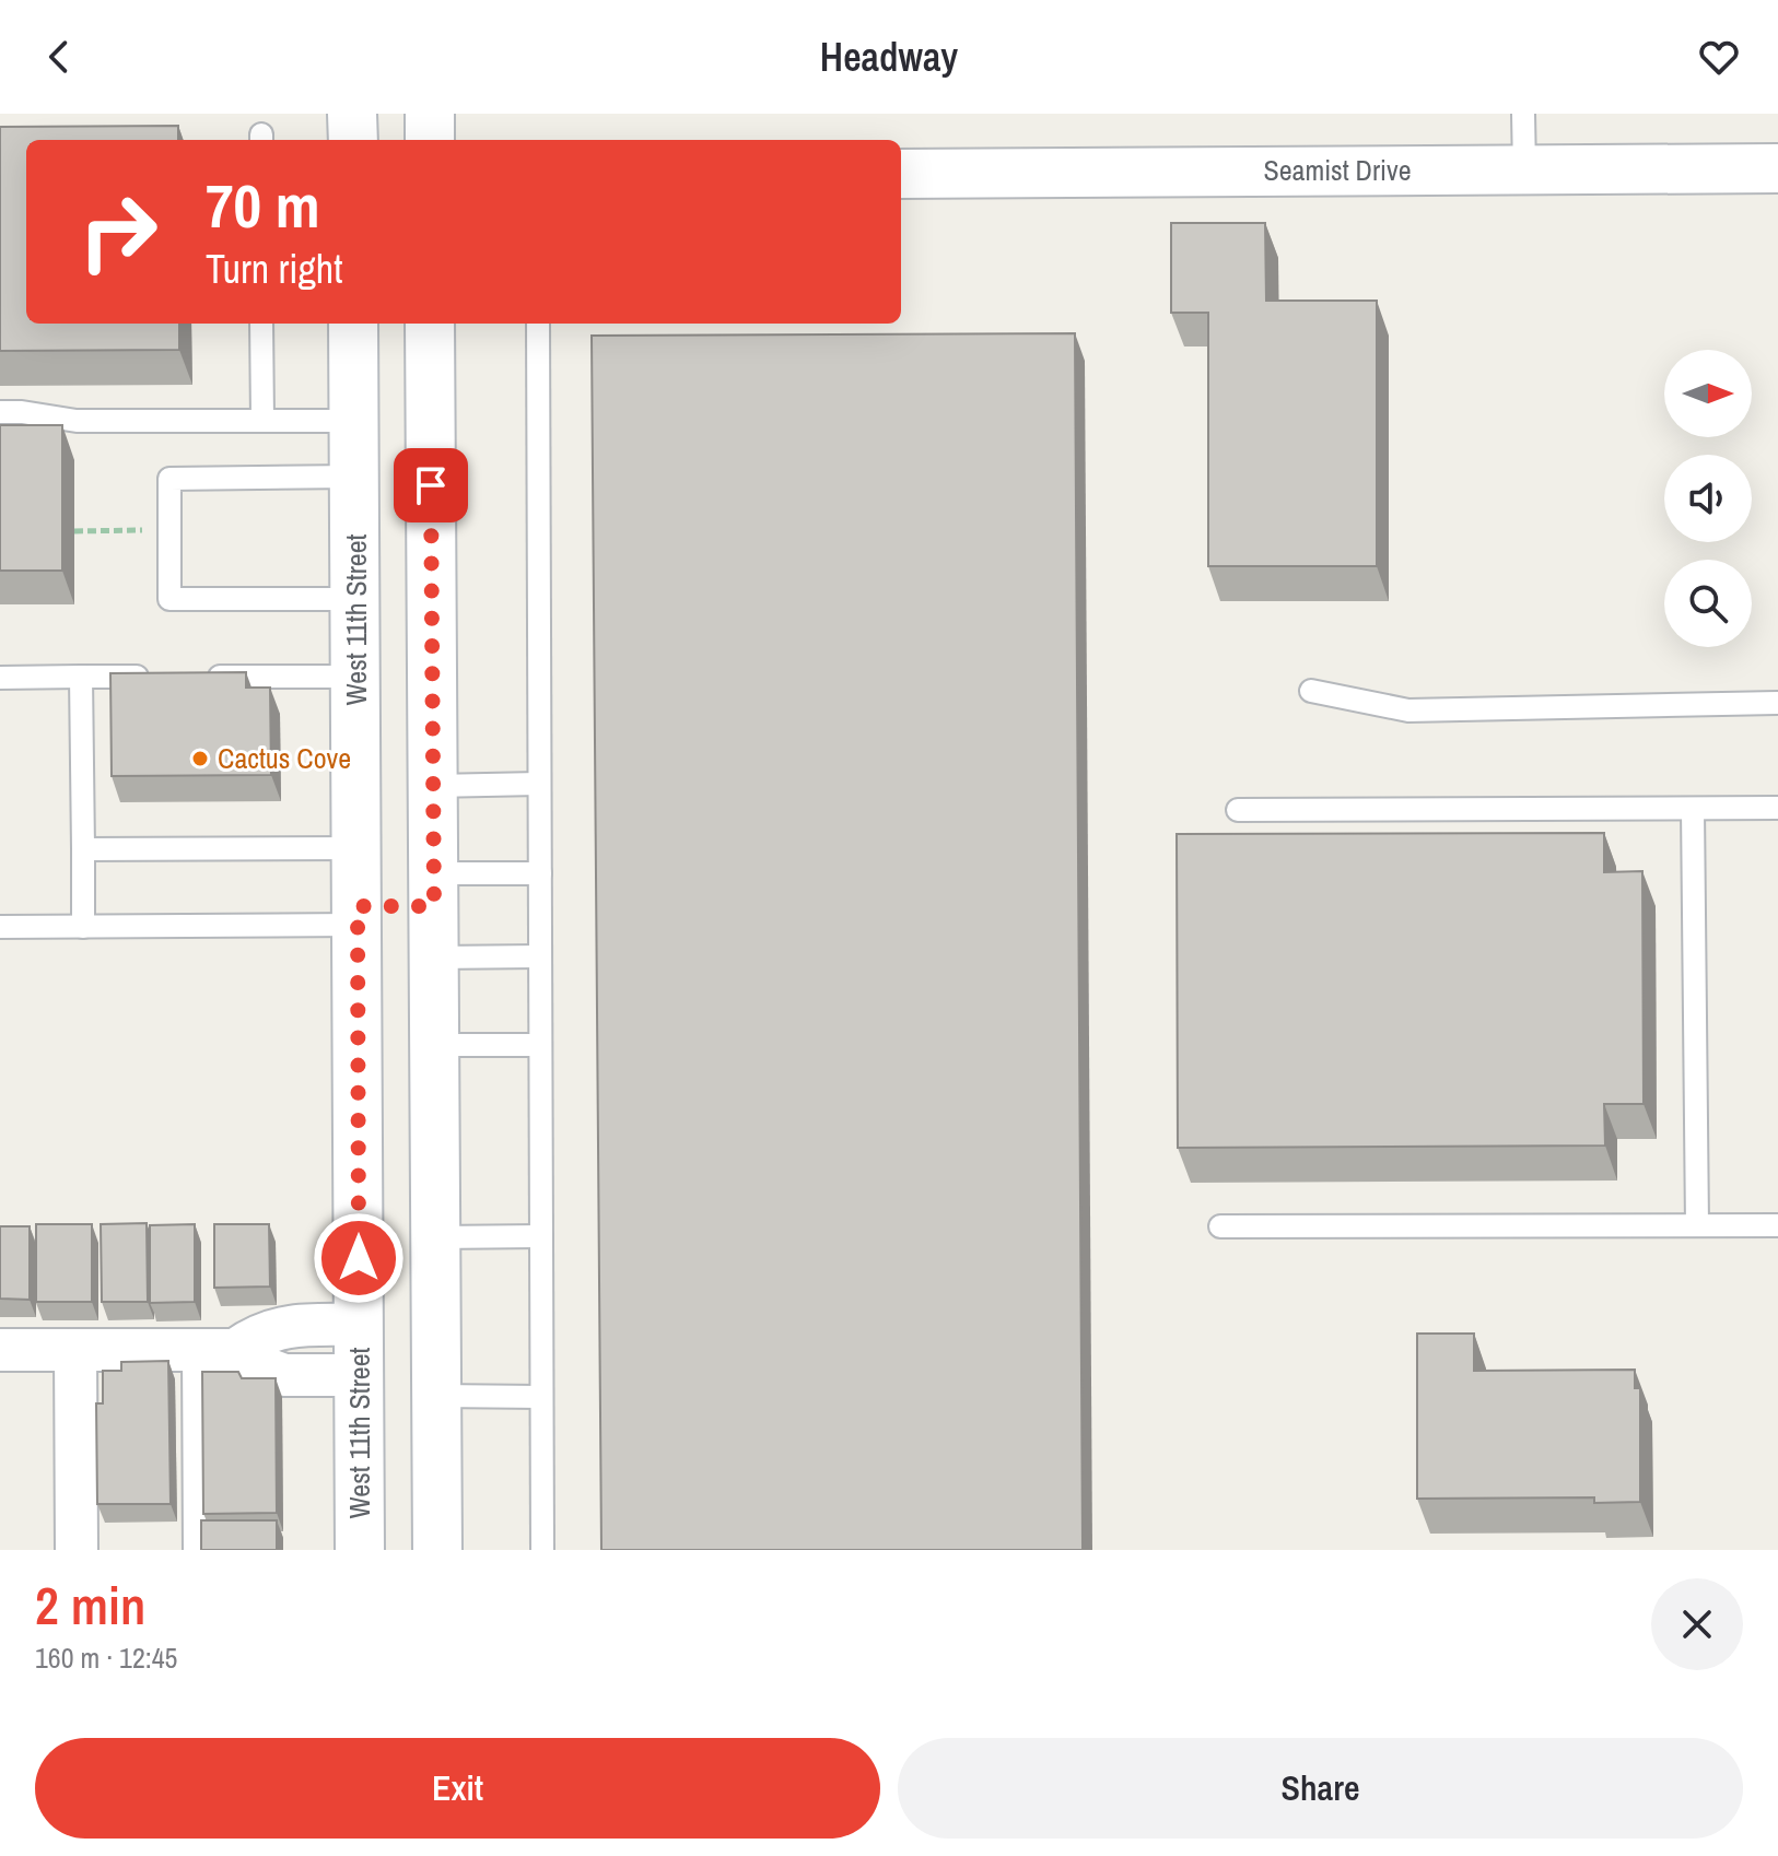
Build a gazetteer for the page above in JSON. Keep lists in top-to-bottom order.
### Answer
{
  "streets": {
    "main road": ["Seamist Drive", "West 11th Street"]
  },
  "places": ["Cactus Cove"],
  "north": "right",
  "page": {
    "header": "Headway",
    "turn": ["70 m", "Turn right"],
    "heading": ["2 min", "160 m · 12:45"],
    "buttons": ["Exit", "Share"]
  }
}
